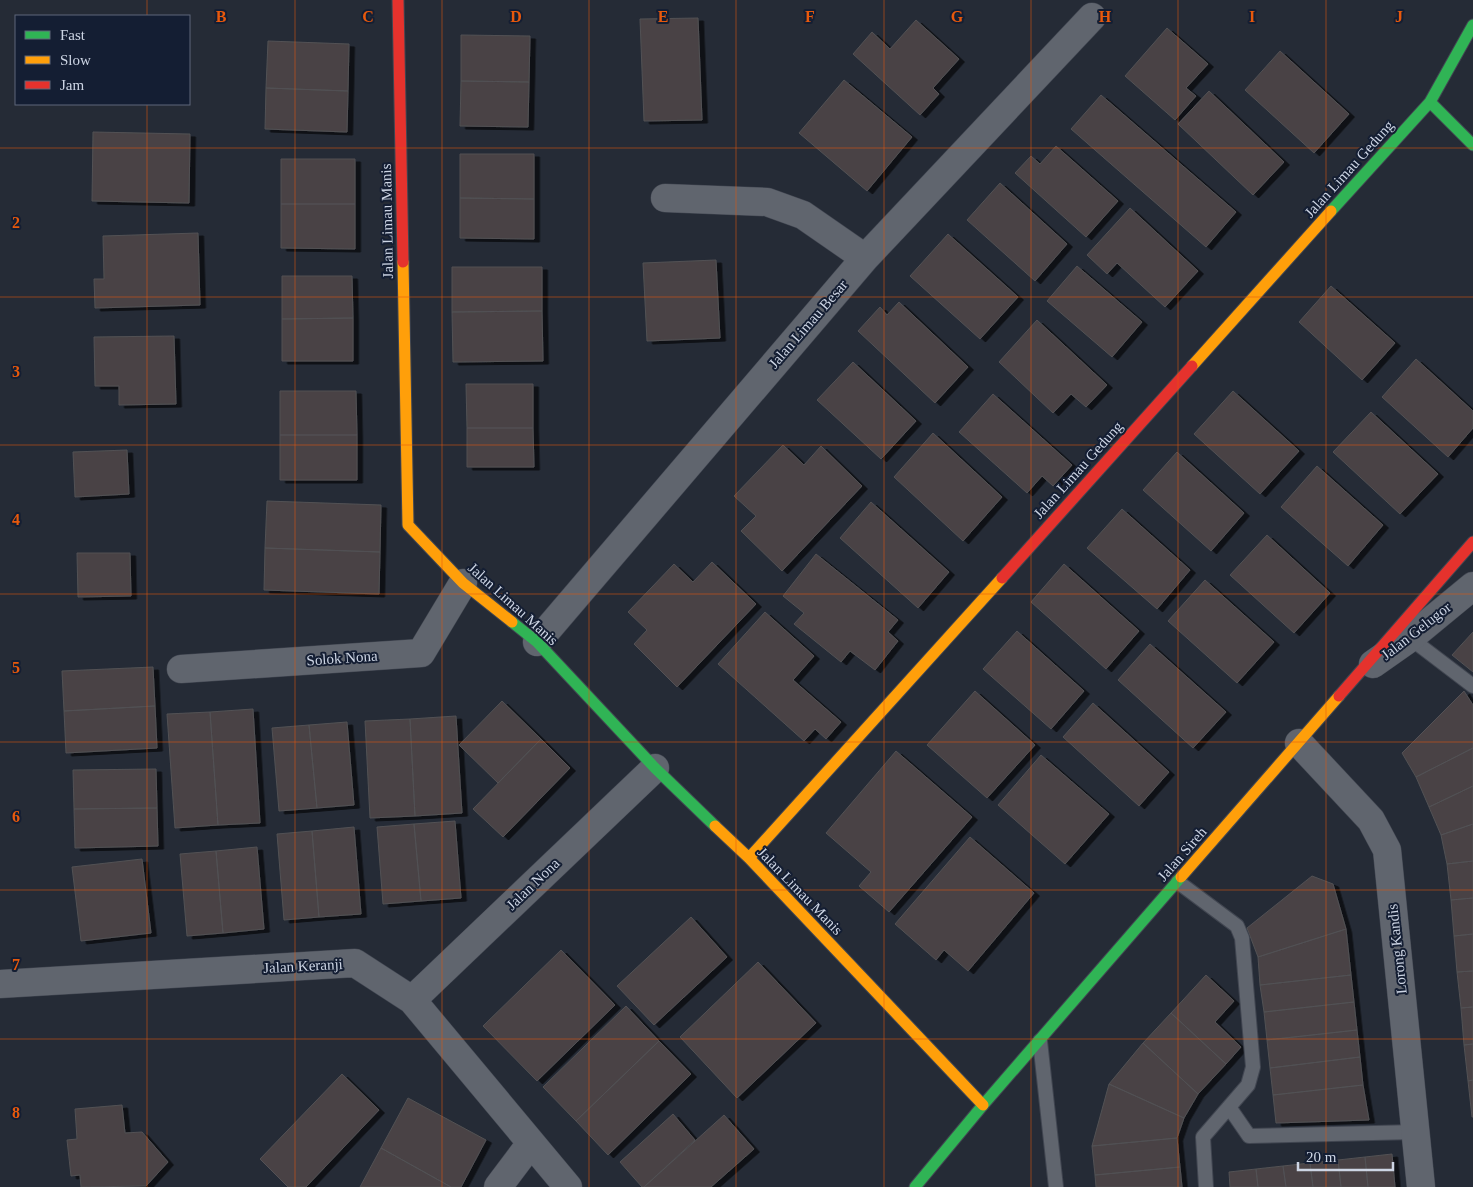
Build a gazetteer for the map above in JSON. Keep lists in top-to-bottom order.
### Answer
{
  "streets": {
    "main road": ["Jalan Limau Gedung", "Jalan Limau Manis", "Jalan Sireh"],
    "street": [
      "Jalan Limau Besar",
      "Jalan Gelugor",
      "Solok Nona",
      "Jalan Nona",
      "Lorong Kandis",
      "Jalan Keranji"
    ]
  },
  "crossings": [
    ["Jalan Limau Gedung", "Jalan Limau Manis"],
    ["Jalan Limau Manis", "Jalan Limau Besar"],
    ["Jalan Limau Manis", "Solok Nona"],
    ["Jalan Limau Manis", "Jalan Sireh"],
    ["Jalan Limau Manis", "Jalan Nona"],
    ["Jalan Gelugor", "Jalan Sireh"],
    ["Jalan Sireh", "Lorong Kandis"],
    ["Jalan Nona", "Jalan Keranji"]
  ],
  "legend": ["Fast", "Slow", "Jam"],
  "scale_bar": "20 m",
  "grid": {
    "columns": [
      "B",
      "C",
      "D",
      "E",
      "F",
      "G",
      "H",
      "I",
      "J"
    ],
    "rows": [
      "2",
      "3",
      "4",
      "5",
      "6",
      "7",
      "8"
    ]
  }
}
